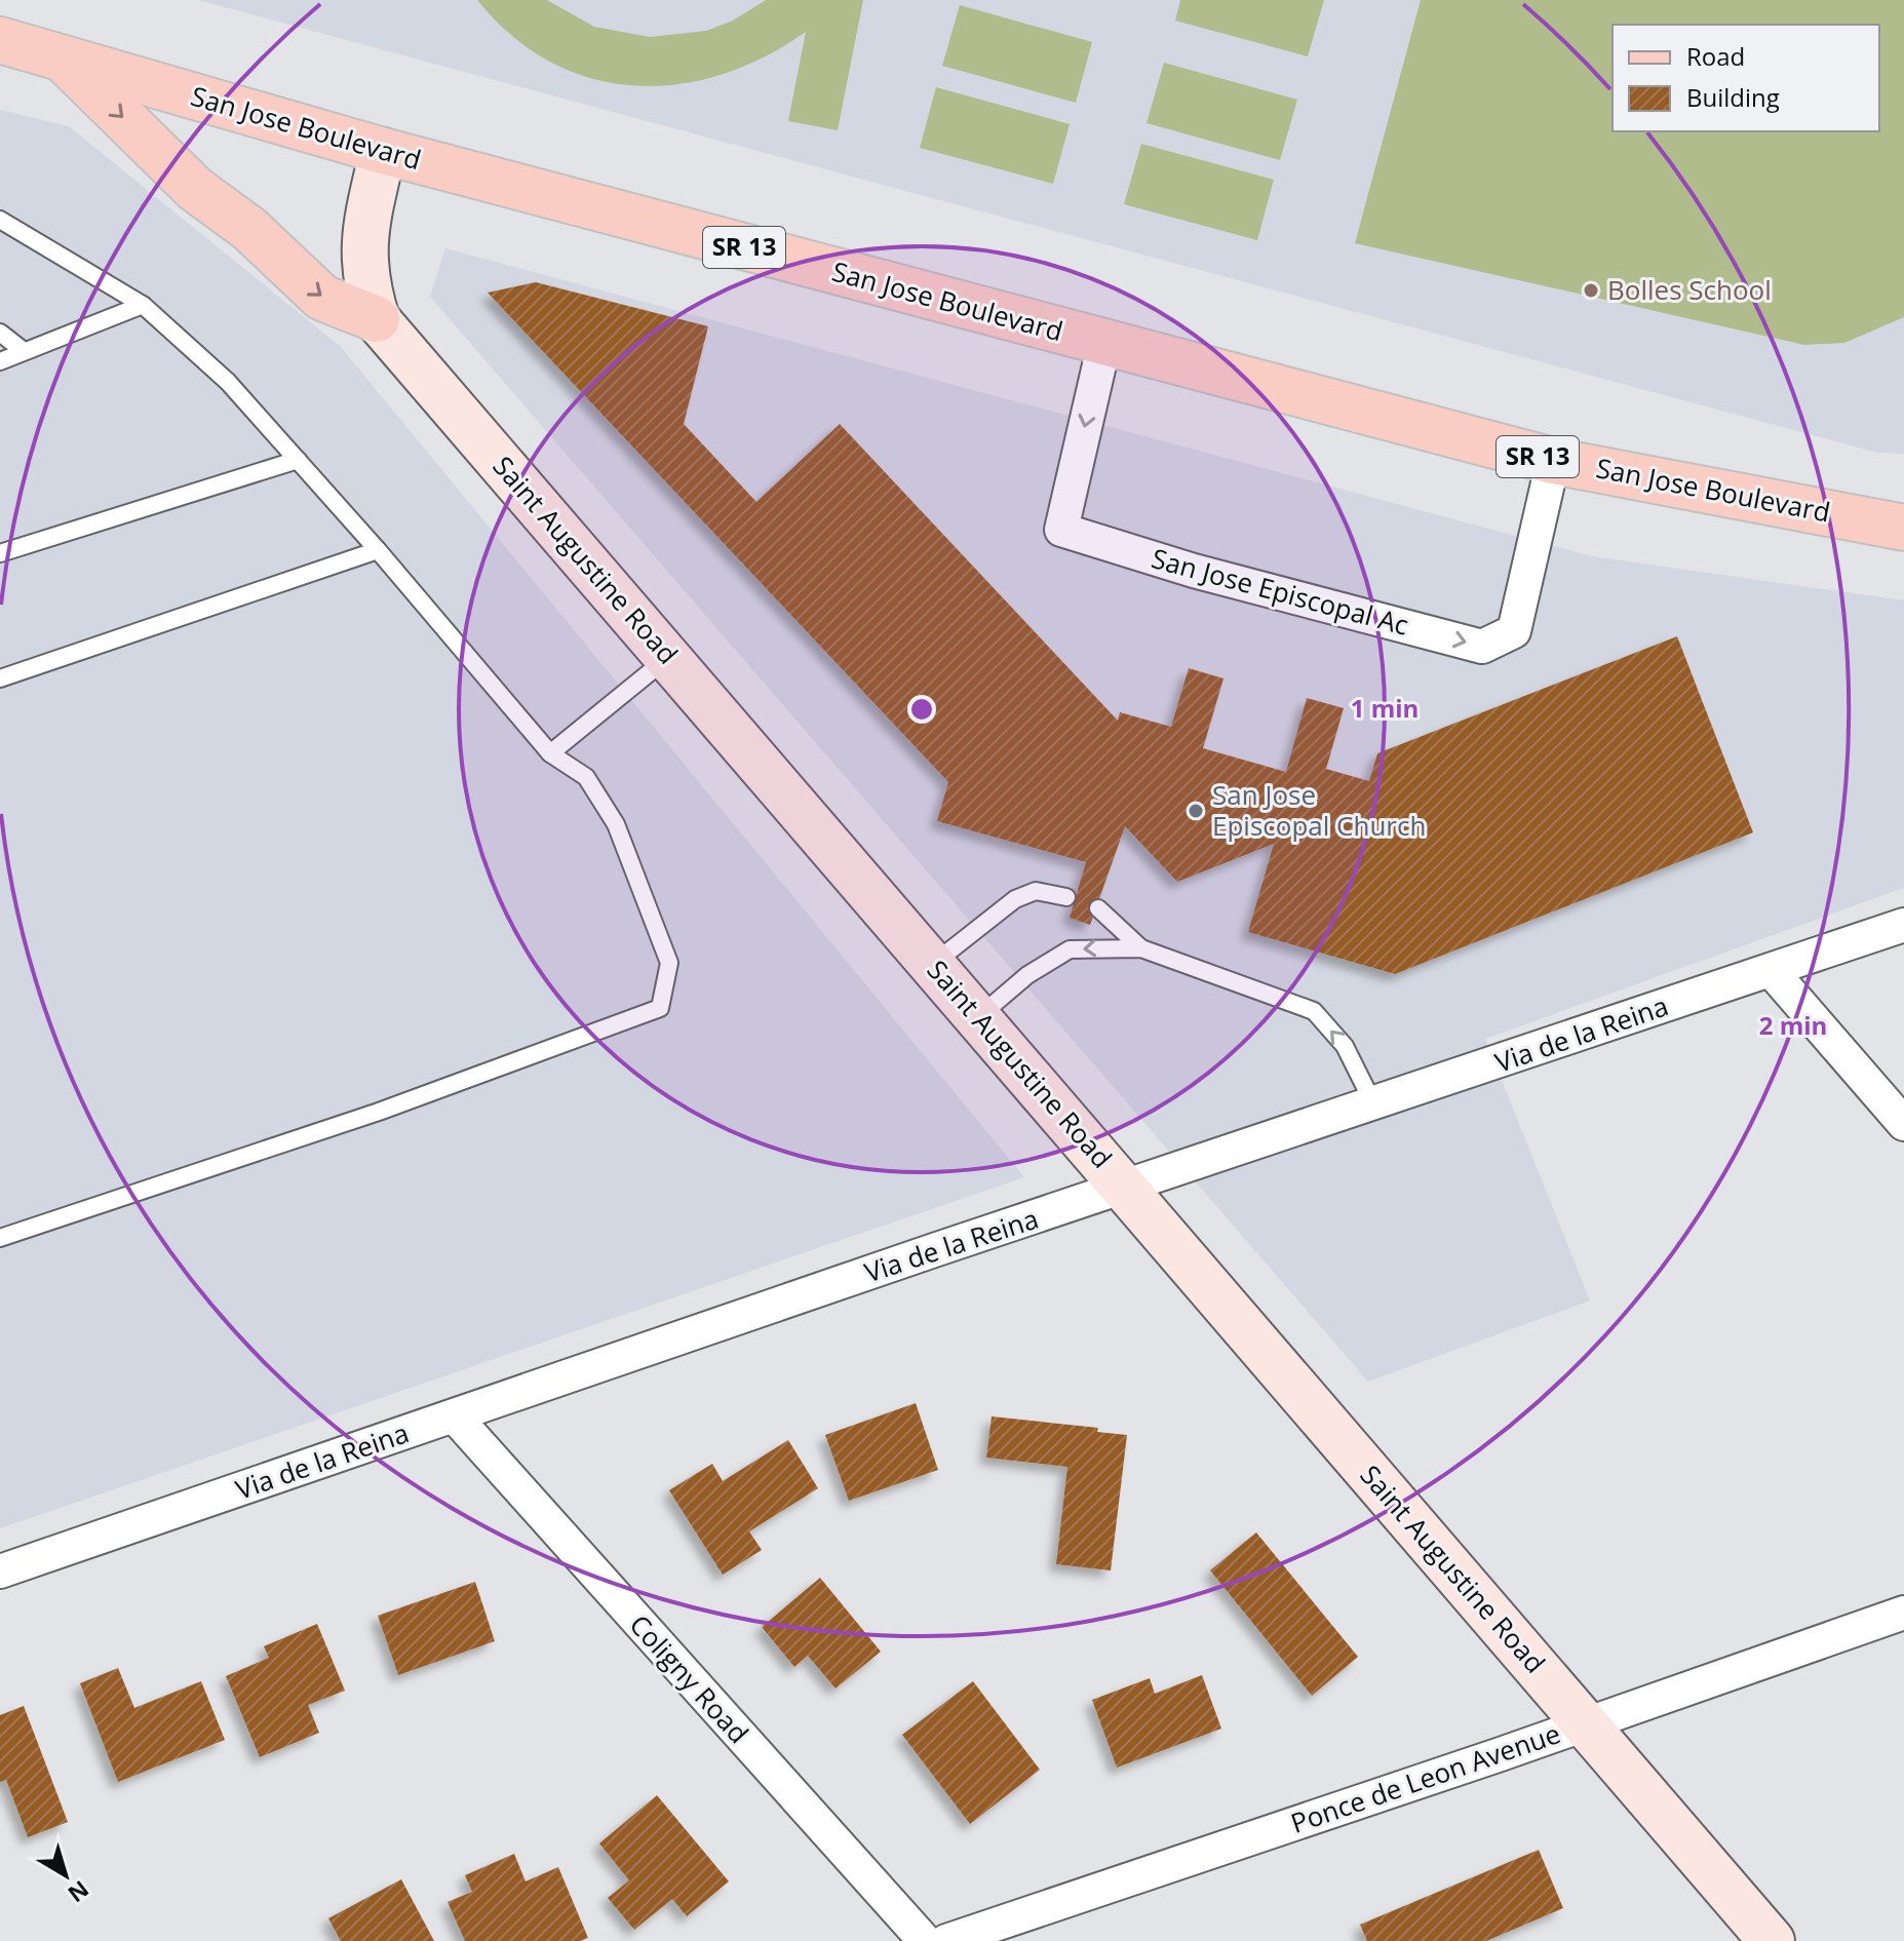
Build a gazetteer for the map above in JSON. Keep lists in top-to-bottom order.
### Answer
{
  "streets": {
    "main road": ["San Jose Boulevard", "SR 13", "Saint Augustine Road"],
    "street": [
      "San Jose Episcopal Ac",
      "Via de la Reina",
      "Coligny Road",
      "Ponce de Leon Avenue"
    ]
  },
  "crossings": [
    ["San Jose Boulevard", "Saint Augustine Road"],
    ["San Jose Boulevard", "San Jose Episcopal Ac"],
    ["Saint Augustine Road", "Via de la Reina"],
    ["Saint Augustine Road", "Ponce de Leon Avenue"],
    ["Via de la Reina", "Coligny Road"]
  ],
  "places": ["Bolles School", "San Jose Episcopal Church"],
  "legend": ["Road", "Building"],
  "north": "bottom right",
  "rings": ["1 min", "2 min"]
}
